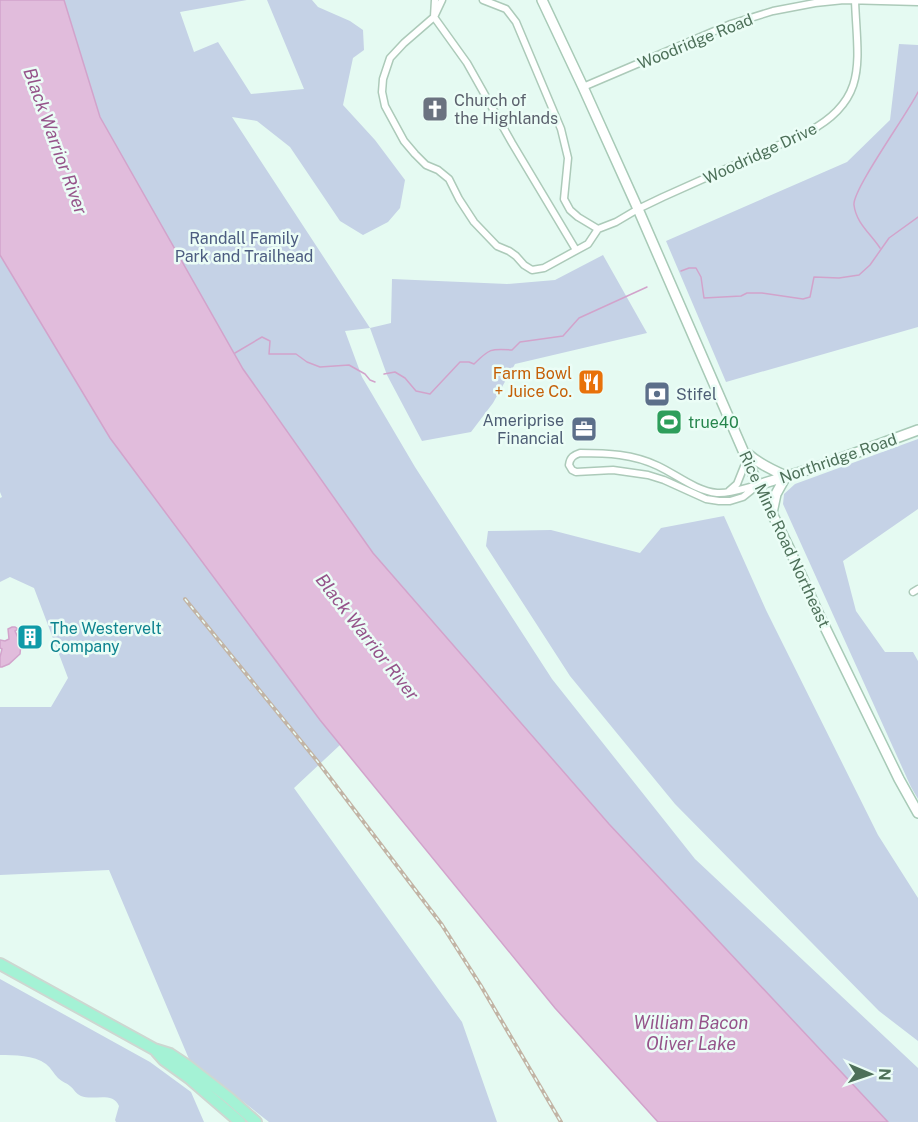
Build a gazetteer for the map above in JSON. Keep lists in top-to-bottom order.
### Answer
{
  "streets": {
    "main road": ["Northridge Road", "Rice Mine Road Northeast"],
    "street": ["Woodridge Road", "Woodridge Drive"]
  },
  "crossings": [
    ["Woodridge Road", "Woodridge Drive"],
    ["Woodridge Road", "Rice Mine Road Northeast"],
    ["Woodridge Drive", "Rice Mine Road Northeast"],
    ["Northridge Road", "Rice Mine Road Northeast"]
  ],
  "water": ["Black Warrior River", "William Bacon Oliver Lake"],
  "parks": ["Randall Family Park and Trailhead"],
  "places": {
    "church": ["Church of the Highlands"],
    "restaurant": ["Farm Bowl + Juice Co."],
    "bank": ["Stifel"],
    "sports": ["true40"],
    "office": ["Ameriprise Financial"],
    "building": ["The Westervelt Company"]
  },
  "north": "right"
}
